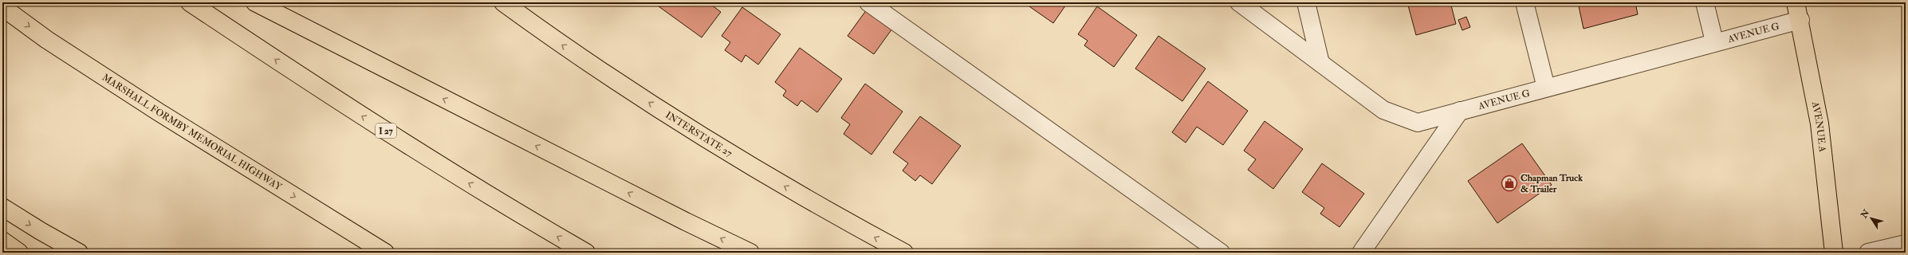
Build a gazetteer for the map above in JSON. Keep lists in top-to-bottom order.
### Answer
{
  "streets": {
    "main road": [
      "AVENUE A",
      "I 27",
      "MARSHALL FORMBY MEMORIAL HIGHWAY",
      "INTERSTATE 27"
    ],
    "street": ["AVENUE G"]
  },
  "crossings": [
    ["AVENUE G", "AVENUE A"]
  ],
  "places": {
    "shop": ["Chapman Truck & Trailer"]
  },
  "north": "top left"
}
